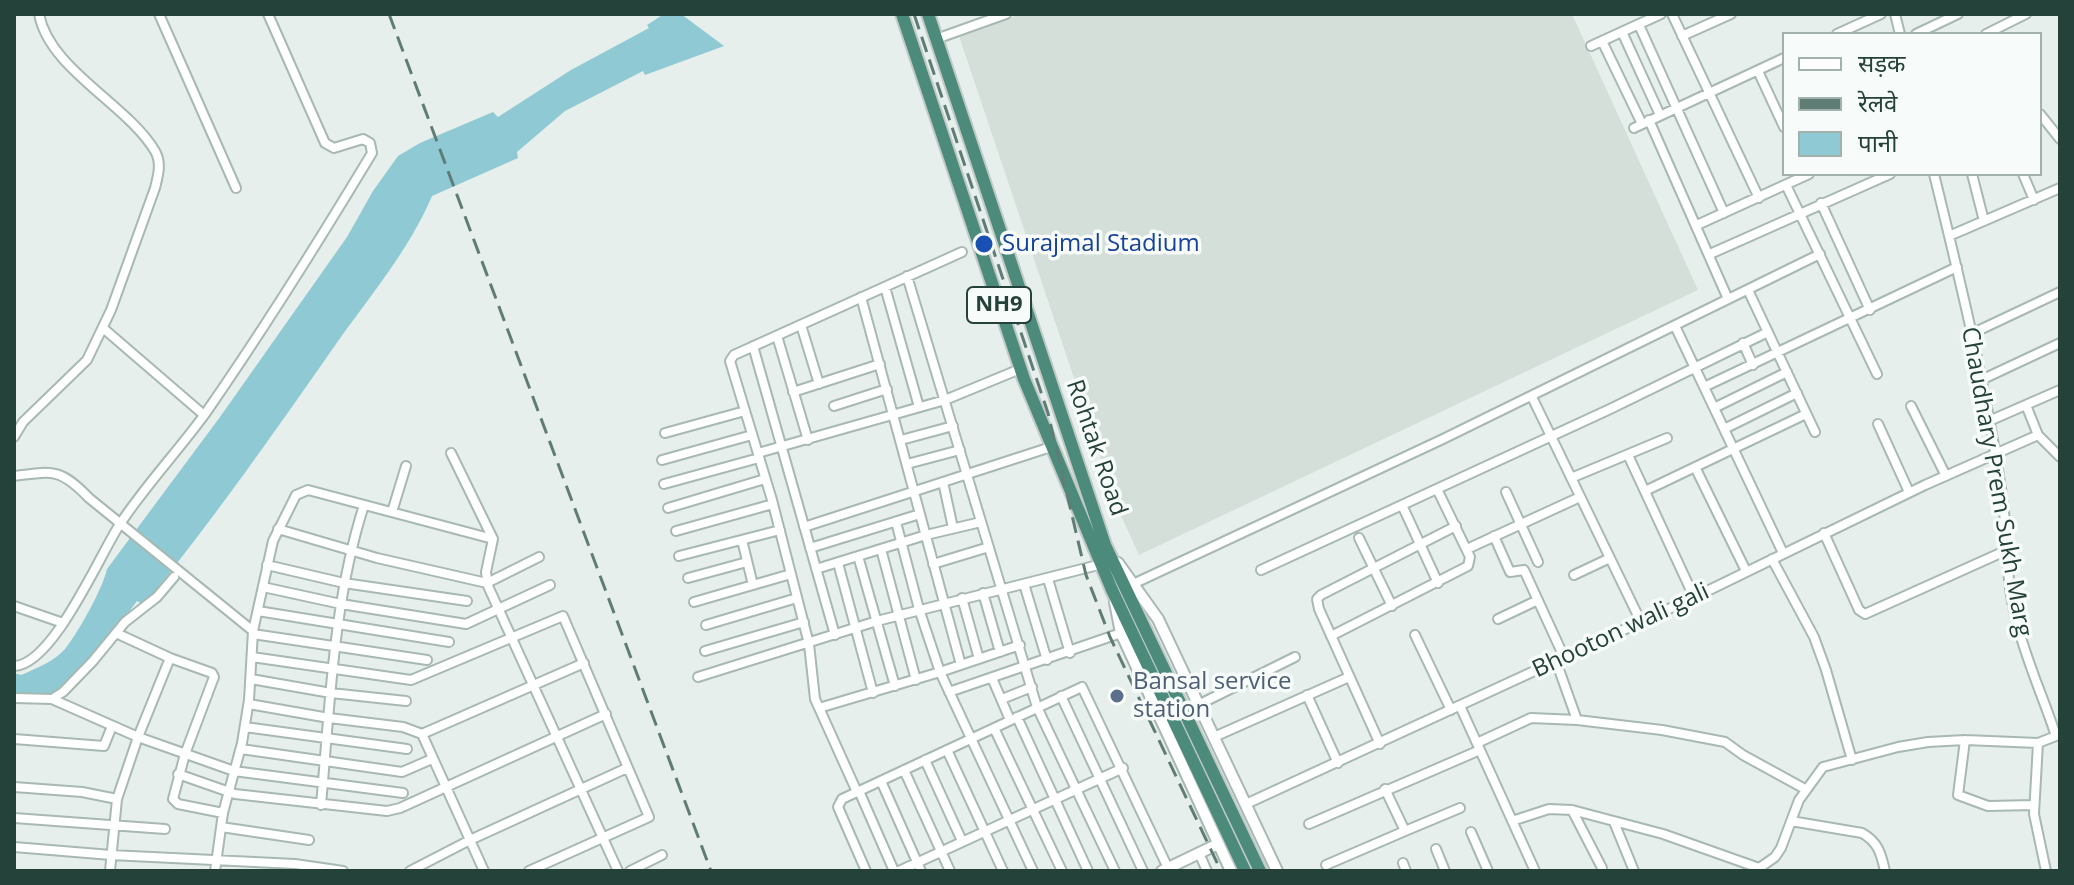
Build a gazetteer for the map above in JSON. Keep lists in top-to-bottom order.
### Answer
{
  "streets": {
    "highway": ["NH9", "Rohtak Road"],
    "street": ["Chaudhary Prem Sukh Marg", "Bhooton wali gali"]
  },
  "crossings": [
    ["NH9", "Rohtak Road"],
    ["Rohtak Road", "Bhooton wali gali"],
    ["Chaudhary Prem Sukh Marg", "Bhooton wali gali"]
  ],
  "places": ["Surajmal Stadium", "Bansal service station"],
  "legend": ["सड़क", "रेलवे", "पानी"]
}
